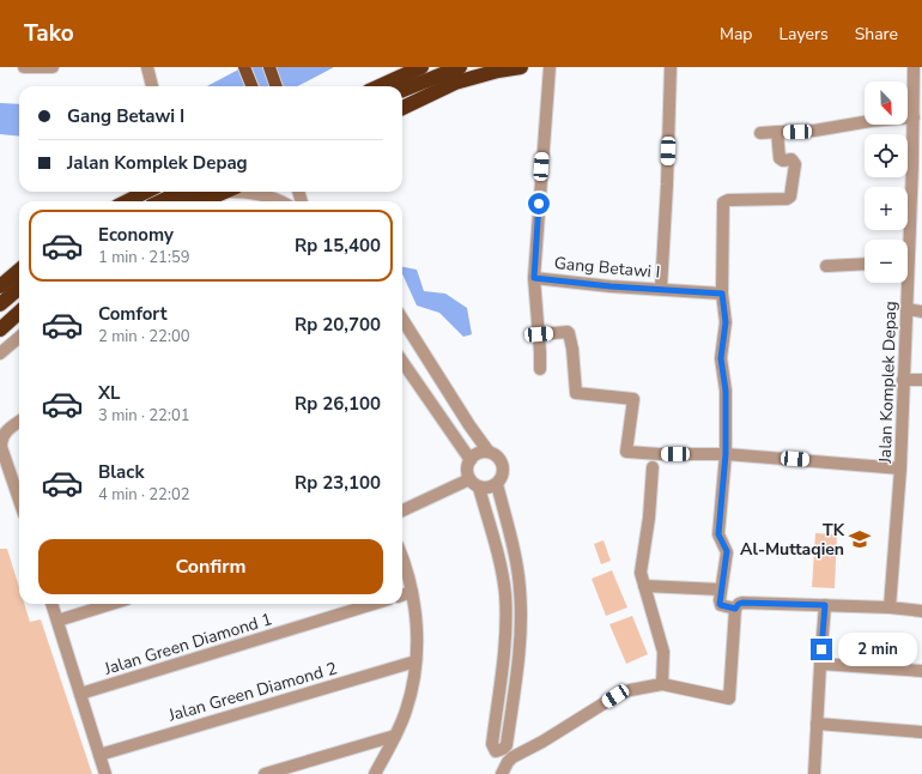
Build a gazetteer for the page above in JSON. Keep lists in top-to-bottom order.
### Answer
{
  "streets": {
    "street": [
      "Gang Betawi I",
      "Jalan Komplek Depag",
      "Jalan Green Diamond 1",
      "Jalan Green Diamond 2"
    ]
  },
  "places": {
    "school or university": ["TK Al-Muttaqien"]
  },
  "north": "bottom right",
  "page": {
    "header": "Tako",
    "nav": ["Map", "Layers", "Share"],
    "map_buttons": ["+", "−"],
    "banner": ["Gang Betawi I", "Jalan Komplek Depag"],
    "list": [
      {
        "name": "Economy",
        "note": "1 min · 21:59",
        "value": "Rp 15,400"
      },
      {
        "name": "Comfort",
        "note": "2 min · 22:00",
        "value": "Rp 20,700"
      },
      {
        "name": "XL",
        "note": "3 min · 22:01",
        "value": "Rp 26,100"
      },
      {
        "name": "Black",
        "note": "4 min · 22:02",
        "value": "Rp 23,100"
      }
    ],
    "buttons": "Confirm",
    "bubble": "2 min"
  }
}
